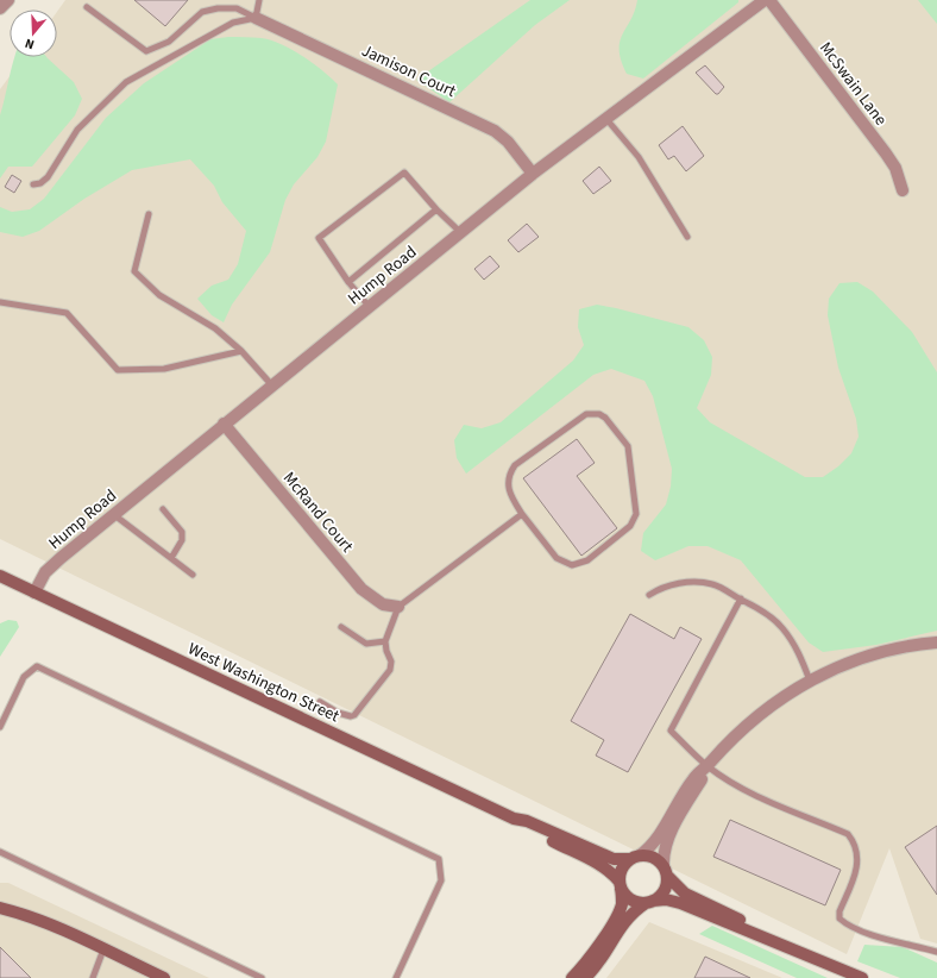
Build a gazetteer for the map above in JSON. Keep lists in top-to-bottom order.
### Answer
{
  "streets": {
    "main road": ["West Washington Street"],
    "street": [
      "Jamison Court",
      "McSwain Lane",
      "Hump Road",
      "McRand Court"
    ]
  },
  "crossings": [
    ["Jamison Court", "Hump Road"],
    ["Hump Road", "McRand Court"],
    ["Hump Road", "West Washington Street"]
  ],
  "north": "bottom"
}
